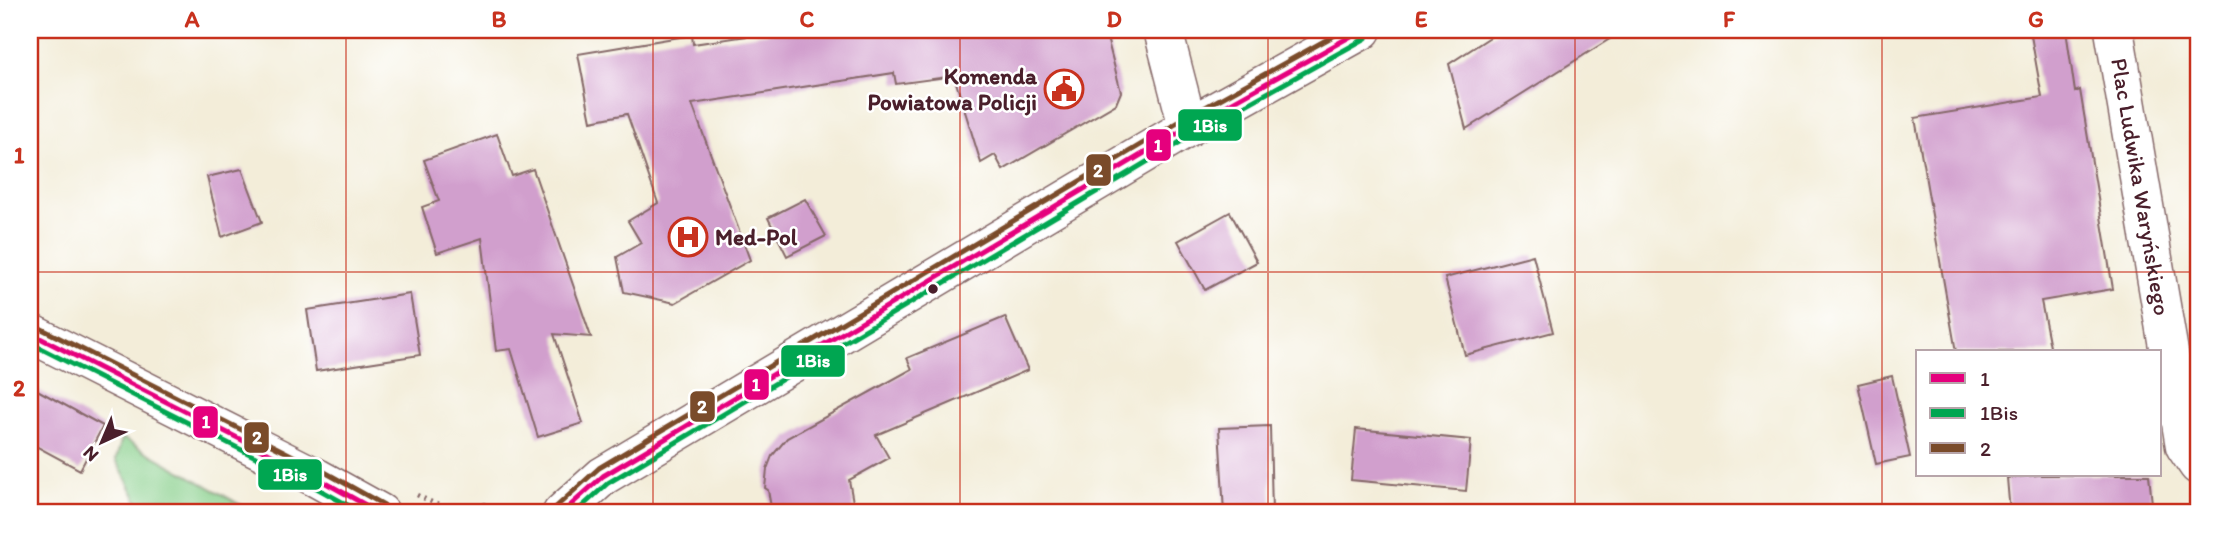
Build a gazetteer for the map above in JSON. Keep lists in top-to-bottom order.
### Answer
{
  "streets": {
    "street": ["Plac Ludwika Waryńskiego"]
  },
  "places": {
    "public building": ["Komenda Powiatowa Policji"],
    "hospital": ["Med-Pol"]
  },
  "lines": ["transit line 1", "transit line 2", "transit line 1Bis"],
  "legend": ["1", "1Bis", "2"],
  "north": "bottom left",
  "grid": {
    "columns": [
      "A",
      "B",
      "C",
      "D",
      "E",
      "F",
      "G"
    ],
    "rows": ["1", "2"]
  }
}
